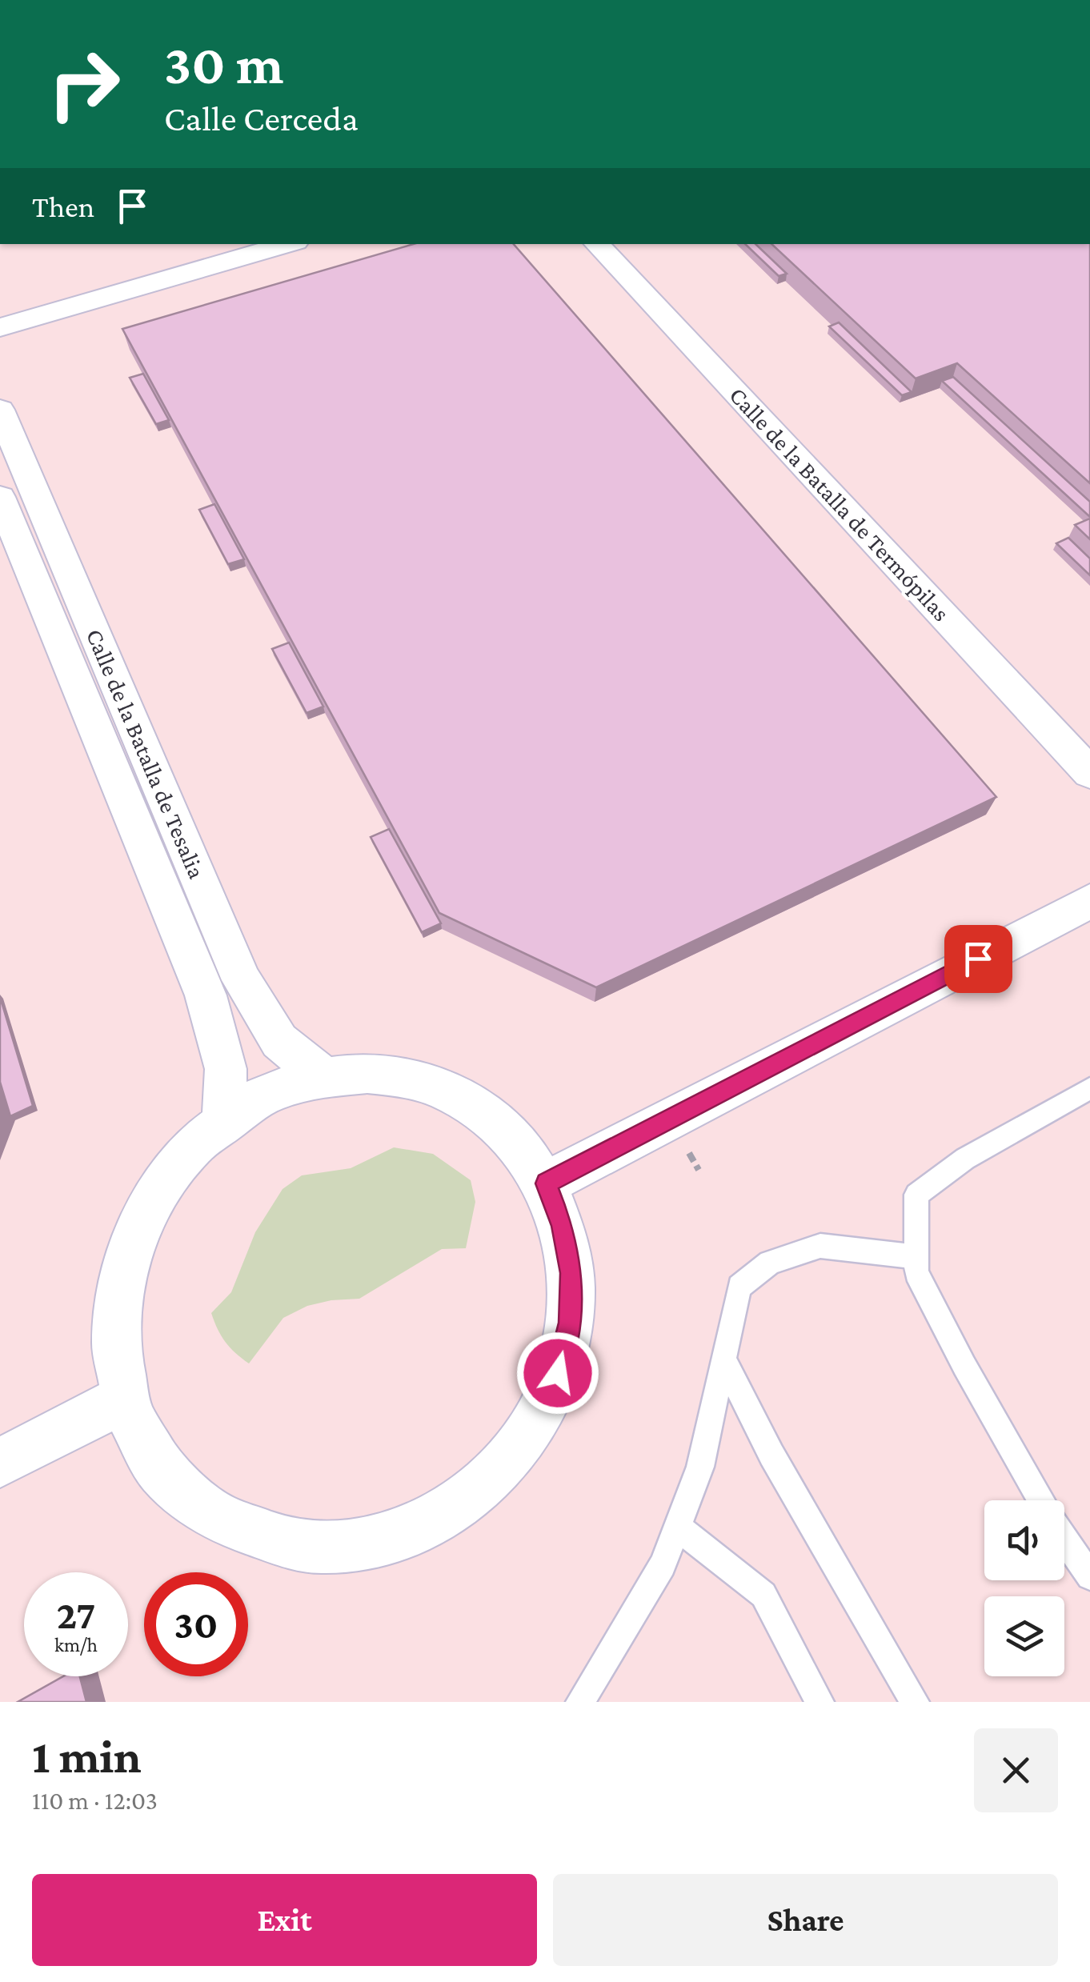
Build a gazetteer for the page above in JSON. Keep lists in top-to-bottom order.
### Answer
{
  "streets": {
    "street": ["Calle de la Batalla de Termópilas", "Calle de la Batalla de Tesalia"]
  },
  "page": {
    "turn": ["30 m", "Calle Cerceda"],
    "then": "Then",
    "speed": "27 km/h",
    "limit": "30",
    "heading": ["1 min", "110 m · 12:03"],
    "buttons": ["Exit", "Share"]
  }
}
